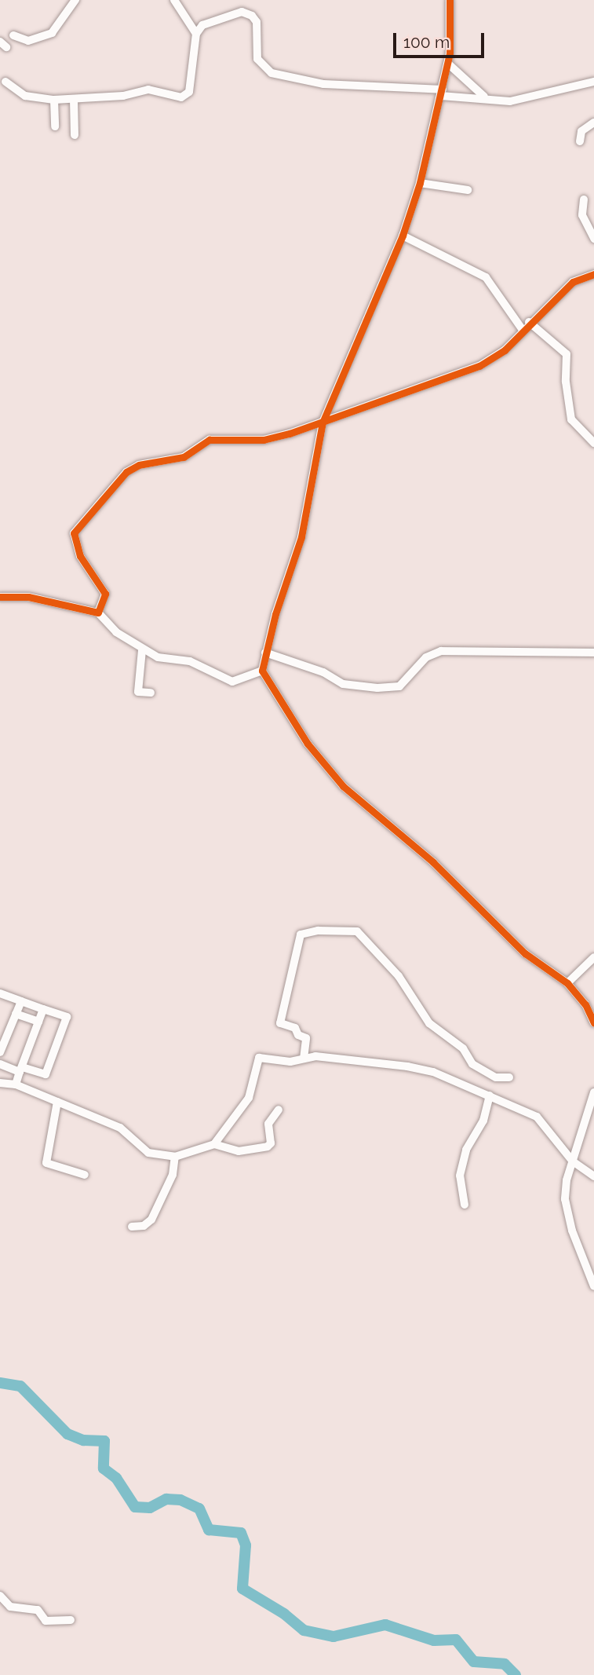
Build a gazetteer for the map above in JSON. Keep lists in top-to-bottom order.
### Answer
{
  "scale_bar": "100 m"
}
